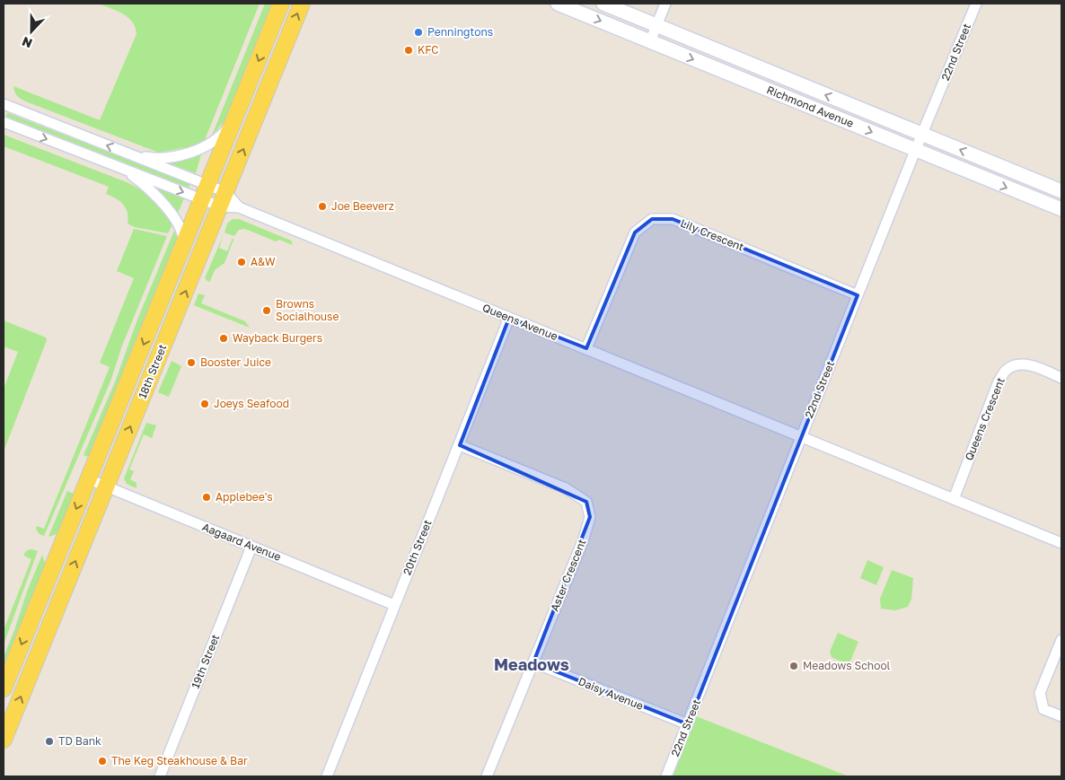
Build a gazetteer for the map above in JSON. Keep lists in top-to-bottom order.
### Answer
{
  "streets": {
    "main road": ["Richmond Avenue", "18th Street"],
    "street": [
      "22nd Street",
      "Lily Crescent",
      "Queens Avenue",
      "Queens Crescent",
      "Aagaard Avenue",
      "20th Street",
      "Aster Crescent",
      "19th Street",
      "Daisy Avenue"
    ]
  },
  "crossings": [
    ["22nd Street", "Richmond Avenue"],
    ["22nd Street", "Lily Crescent"],
    ["22nd Street", "Queens Avenue"],
    ["22nd Street", "Daisy Avenue"],
    ["Lily Crescent", "Queens Avenue"],
    ["Queens Avenue", "20th Street"],
    ["18th Street", "Aagaard Avenue"],
    ["Aagaard Avenue", "20th Street"],
    ["Aagaard Avenue", "19th Street"],
    ["20th Street", "Aster Crescent"],
    ["Aster Crescent", "Daisy Avenue"]
  ],
  "districts": ["Meadows"],
  "places": [
    "Penningtons",
    "KFC",
    "Joe Beeverz",
    "A&W",
    "Browns Socialhouse",
    "Wayback Burgers",
    "Booster Juice",
    "Joeys Seafood",
    "Applebee's",
    "Meadows School",
    "TD Bank",
    "The Keg Steakhouse & Bar"
  ],
  "north": "bottom"
}
